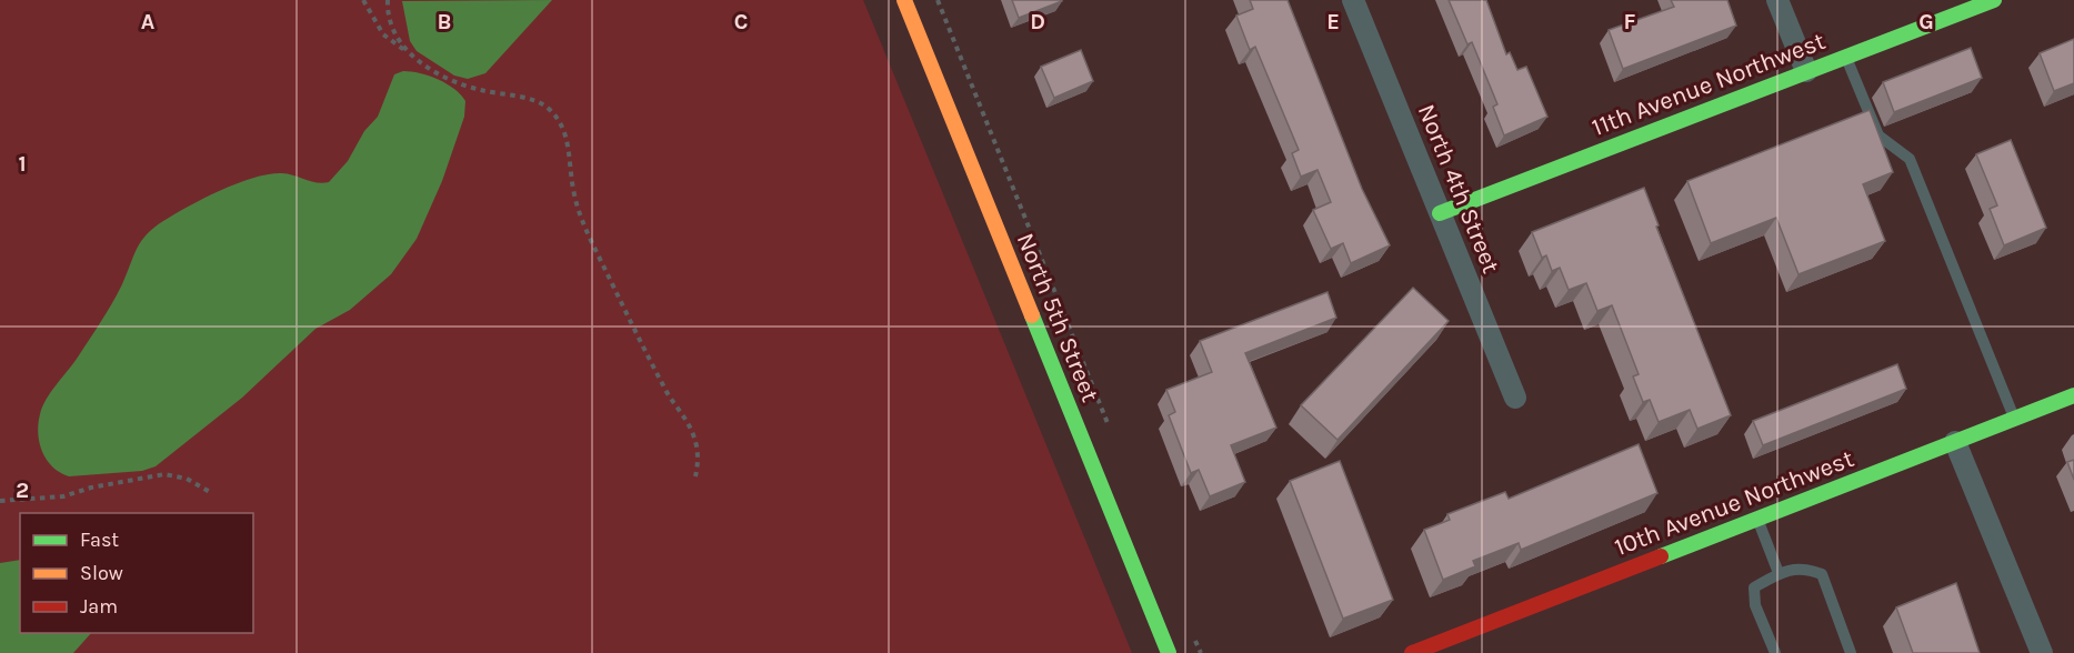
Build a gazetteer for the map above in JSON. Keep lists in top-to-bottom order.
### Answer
{
  "streets": {
    "street": [
      "11th Avenue Northwest",
      "North 4th Street",
      "North 5th Street",
      "10th Avenue Northwest"
    ]
  },
  "crossings": [
    ["11th Avenue Northwest", "North 4th Street"]
  ],
  "legend": ["Fast", "Slow", "Jam"],
  "grid": {
    "columns": [
      "A",
      "B",
      "C",
      "D",
      "E",
      "F",
      "G"
    ],
    "rows": ["1", "2"]
  }
}
